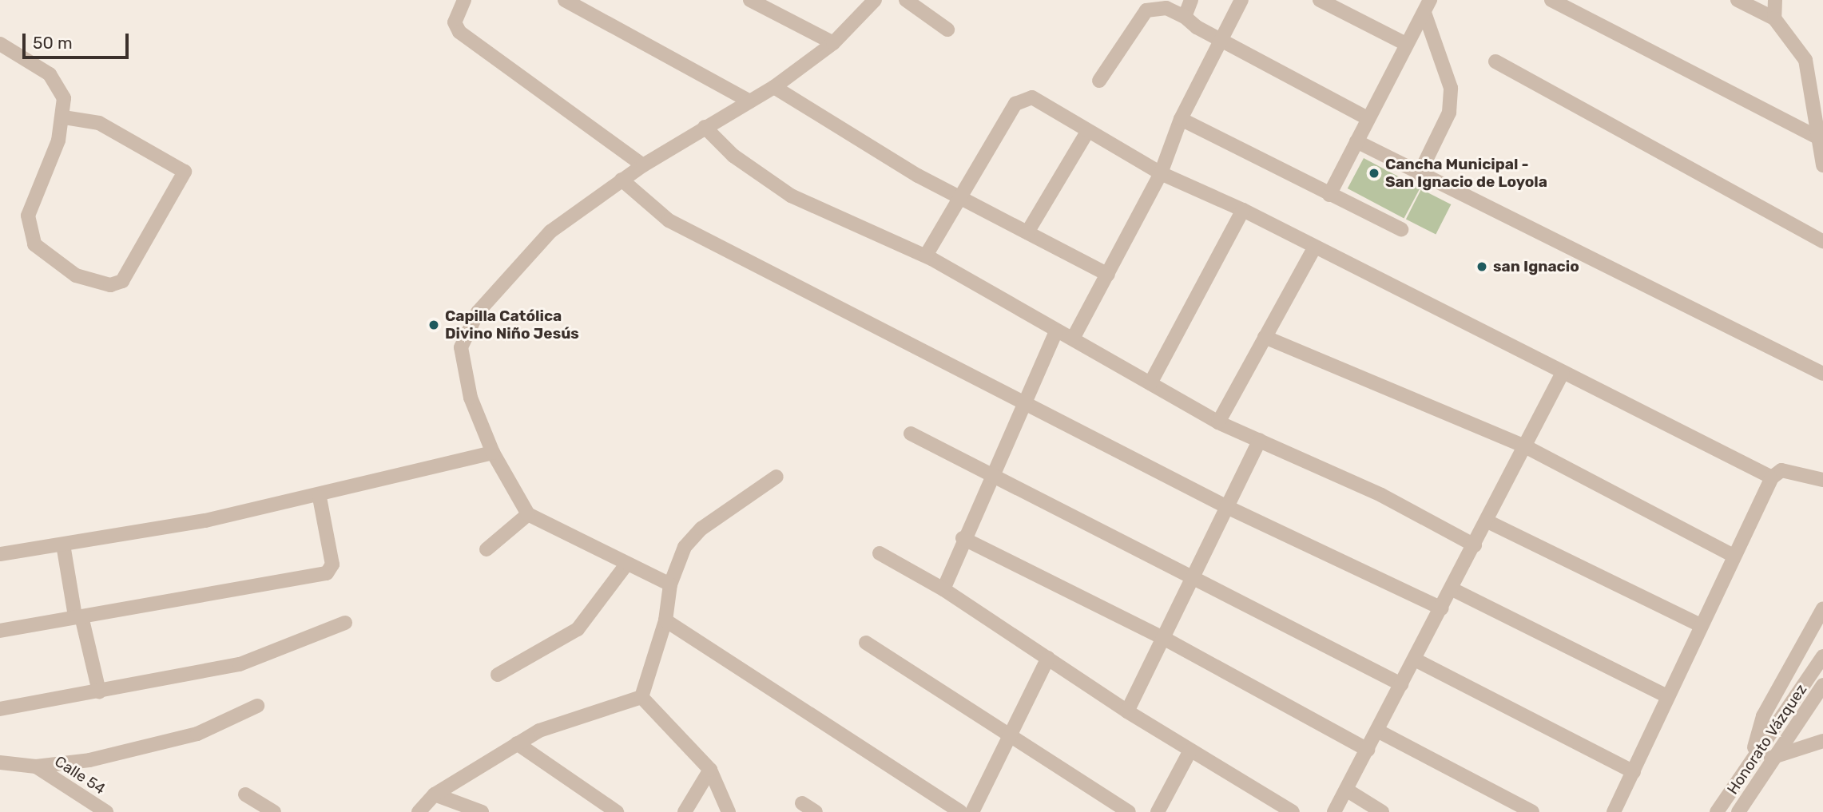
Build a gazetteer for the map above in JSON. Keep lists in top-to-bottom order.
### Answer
{
  "streets": {
    "street": ["Honorato Vázquez", "Calle 54"]
  },
  "places": ["Cancha Municipal - San Ignacio de Loyola", "san Ignacio", "Capilla Católica Divino Niño Jesús"],
  "scale_bar": "50 m"
}
